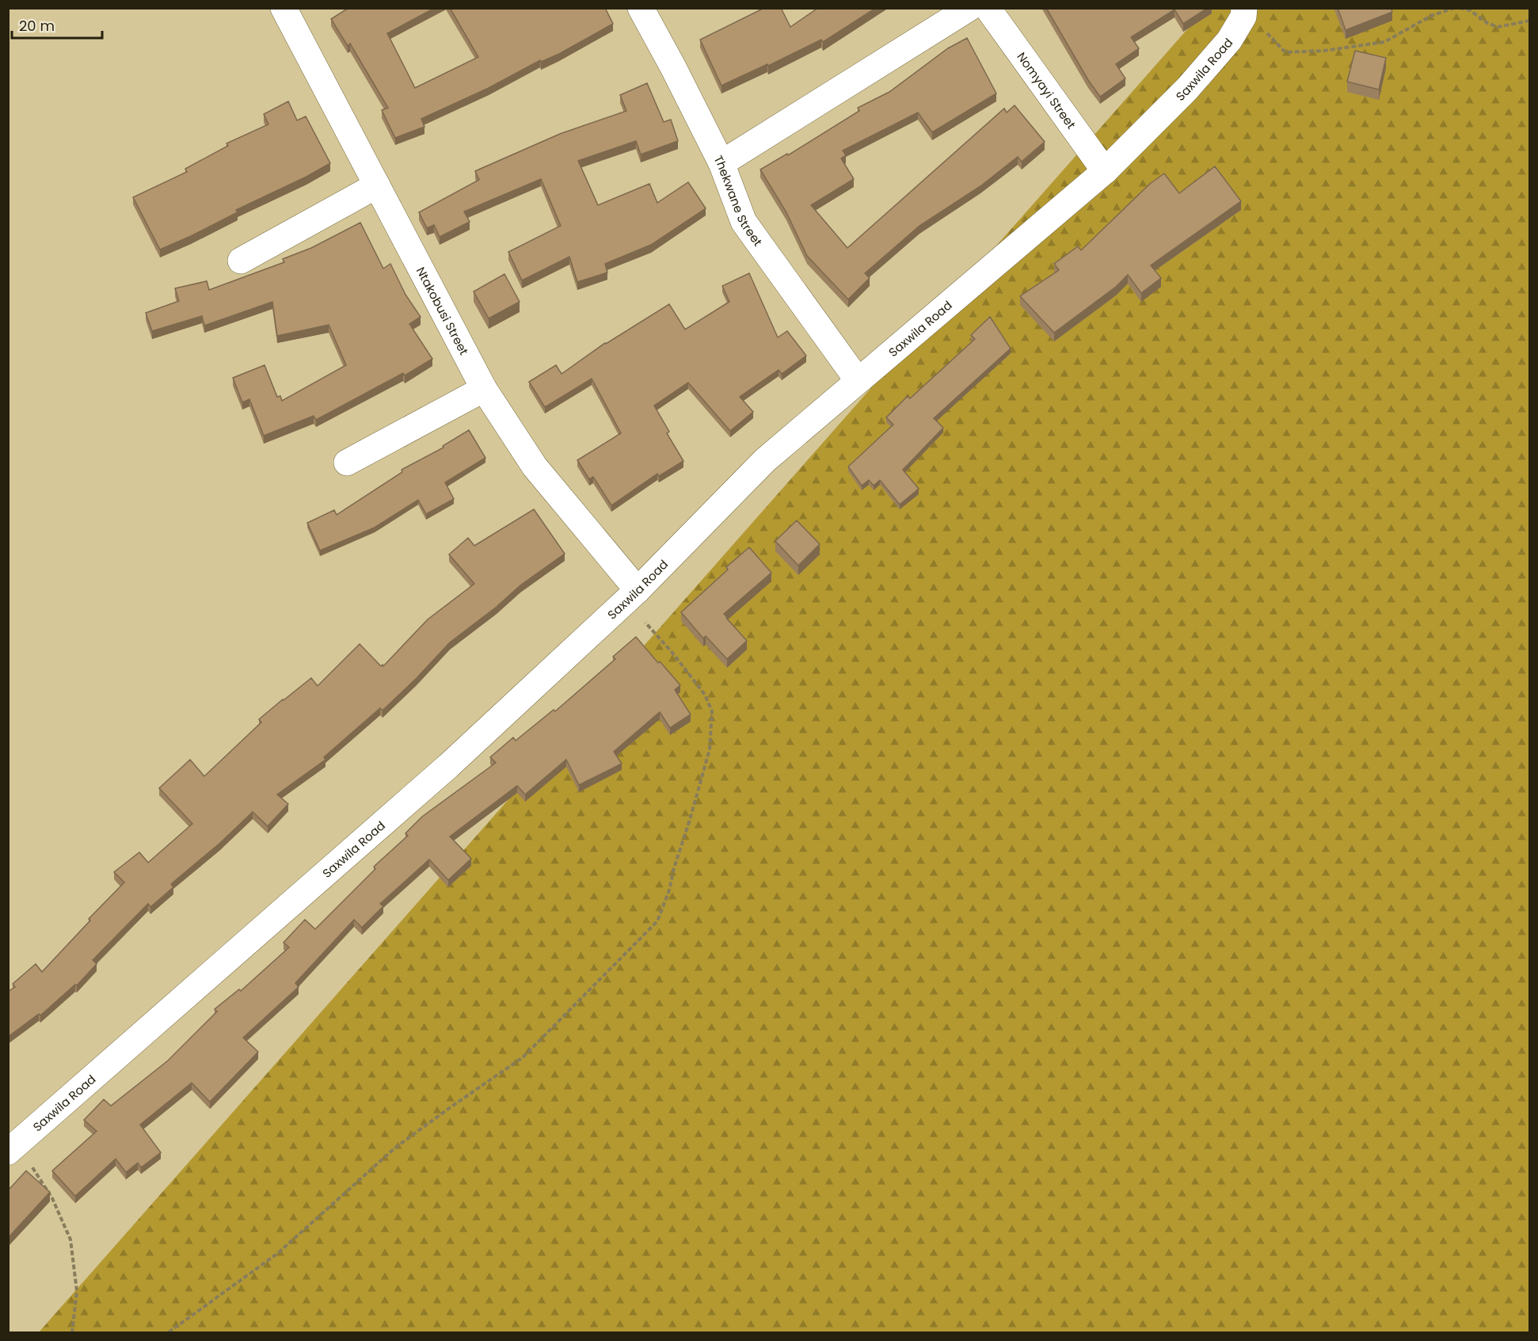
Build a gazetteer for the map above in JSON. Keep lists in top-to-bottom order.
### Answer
{
  "streets": {
    "street": [
      "Saxwila Road",
      "Nomyayi Street",
      "Thekwane Street",
      "Ntakobusi Street"
    ]
  },
  "crossings": [
    ["Saxwila Road", "Nomyayi Street"],
    ["Saxwila Road", "Thekwane Street"],
    ["Saxwila Road", "Ntakobusi Street"]
  ],
  "scale_bar": "20 m"
}
